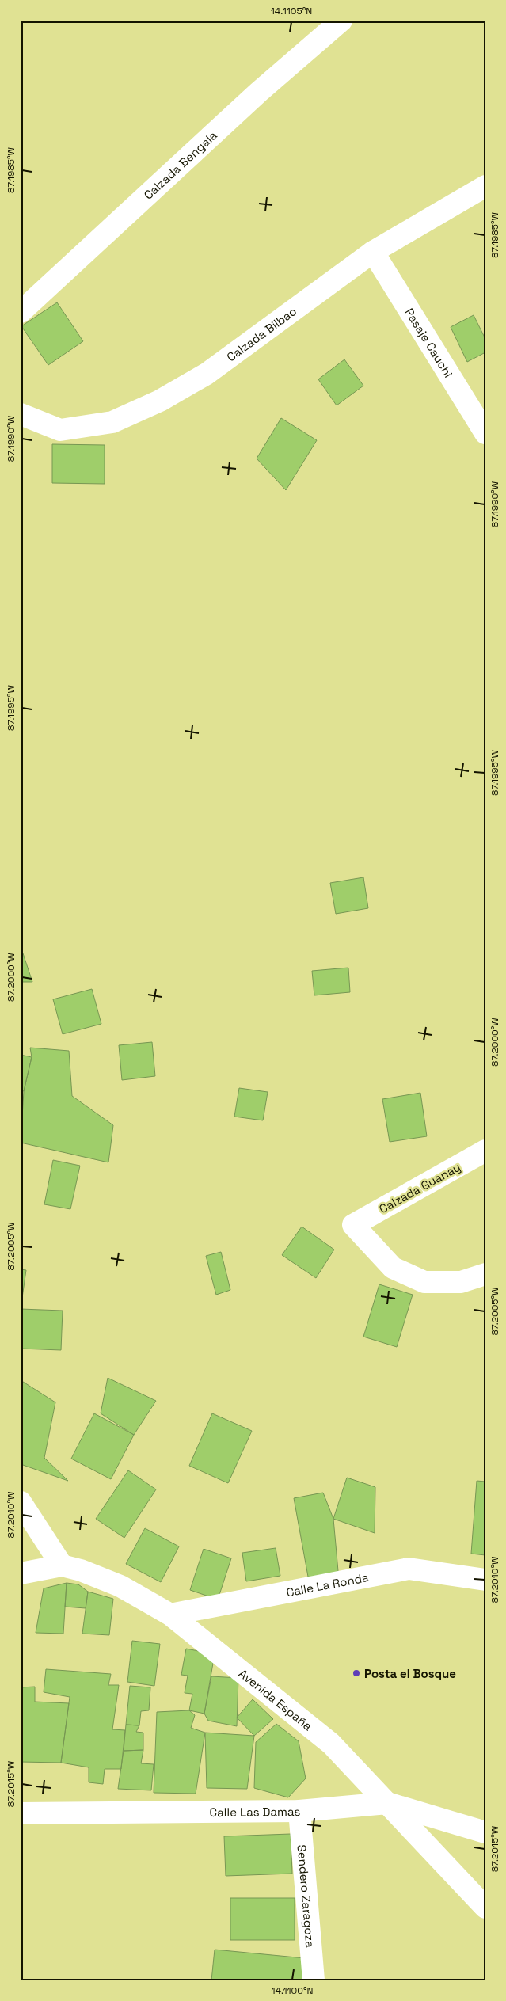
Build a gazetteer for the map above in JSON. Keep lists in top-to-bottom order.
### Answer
{
  "streets": {
    "street": [
      "Calzada Bengala",
      "Calzada Bilbao",
      "Pasaje Cauchi",
      "Calzada Guanay",
      "Calle La Ronda",
      "Avenida España",
      "Calle Las Damas",
      "Sendero Zaragoza"
    ]
  },
  "crossings": [
    ["Calzada Bilbao", "Pasaje Cauchi"],
    ["Calle La Ronda", "Avenida España"],
    ["Avenida España", "Calle Las Damas"],
    ["Calle Las Damas", "Sendero Zaragoza"]
  ],
  "places": ["Posta el Bosque"],
  "coordinates": [
    "14.1105°N",
    "87.1985°W",
    "87.1990°W",
    "87.1995°W",
    "87.2000°W",
    "87.2005°W",
    "87.2010°W",
    "87.2015°W",
    "14.1100°N"
  ]
}
